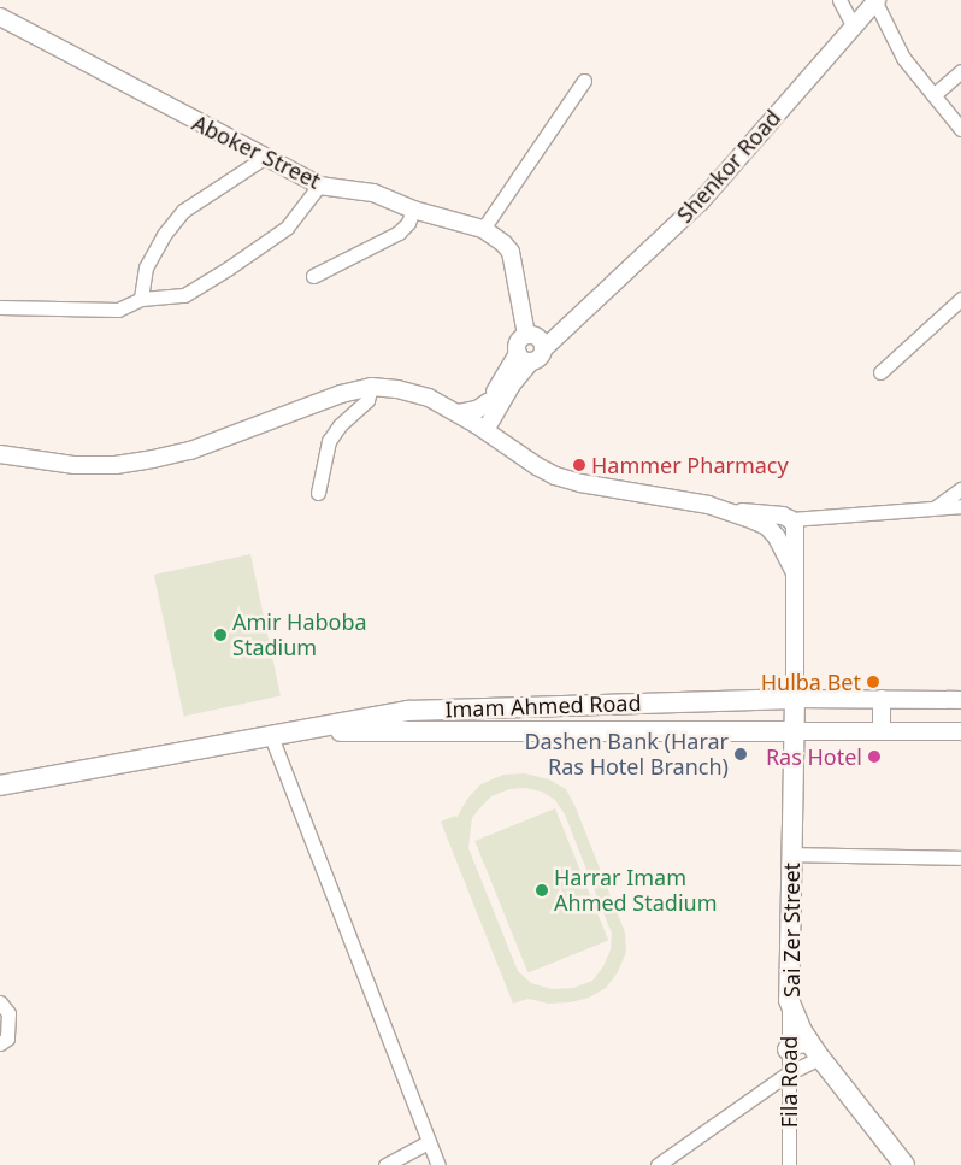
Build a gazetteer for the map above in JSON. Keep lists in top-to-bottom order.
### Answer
{
  "streets": {
    "highway": ["Imam Ahmed Road", "Sai Zer Street"],
    "main road": ["Aboker Street", "Shenkor Road"],
    "street": ["Fila Road"]
  },
  "crossings": [
    ["Aboker Street", "Shenkor Road"],
    ["Imam Ahmed Road", "Sai Zer Street"],
    ["Sai Zer Street", "Fila Road"]
  ],
  "places": [
    "Hammer Pharmacy",
    "Amir Haboba Stadium",
    "Hulba Bet",
    "Dashen Bank (Harar Ras Hotel Branch)",
    "Ras Hotel",
    "Harrar Imam Ahmed Stadium"
  ]
}
